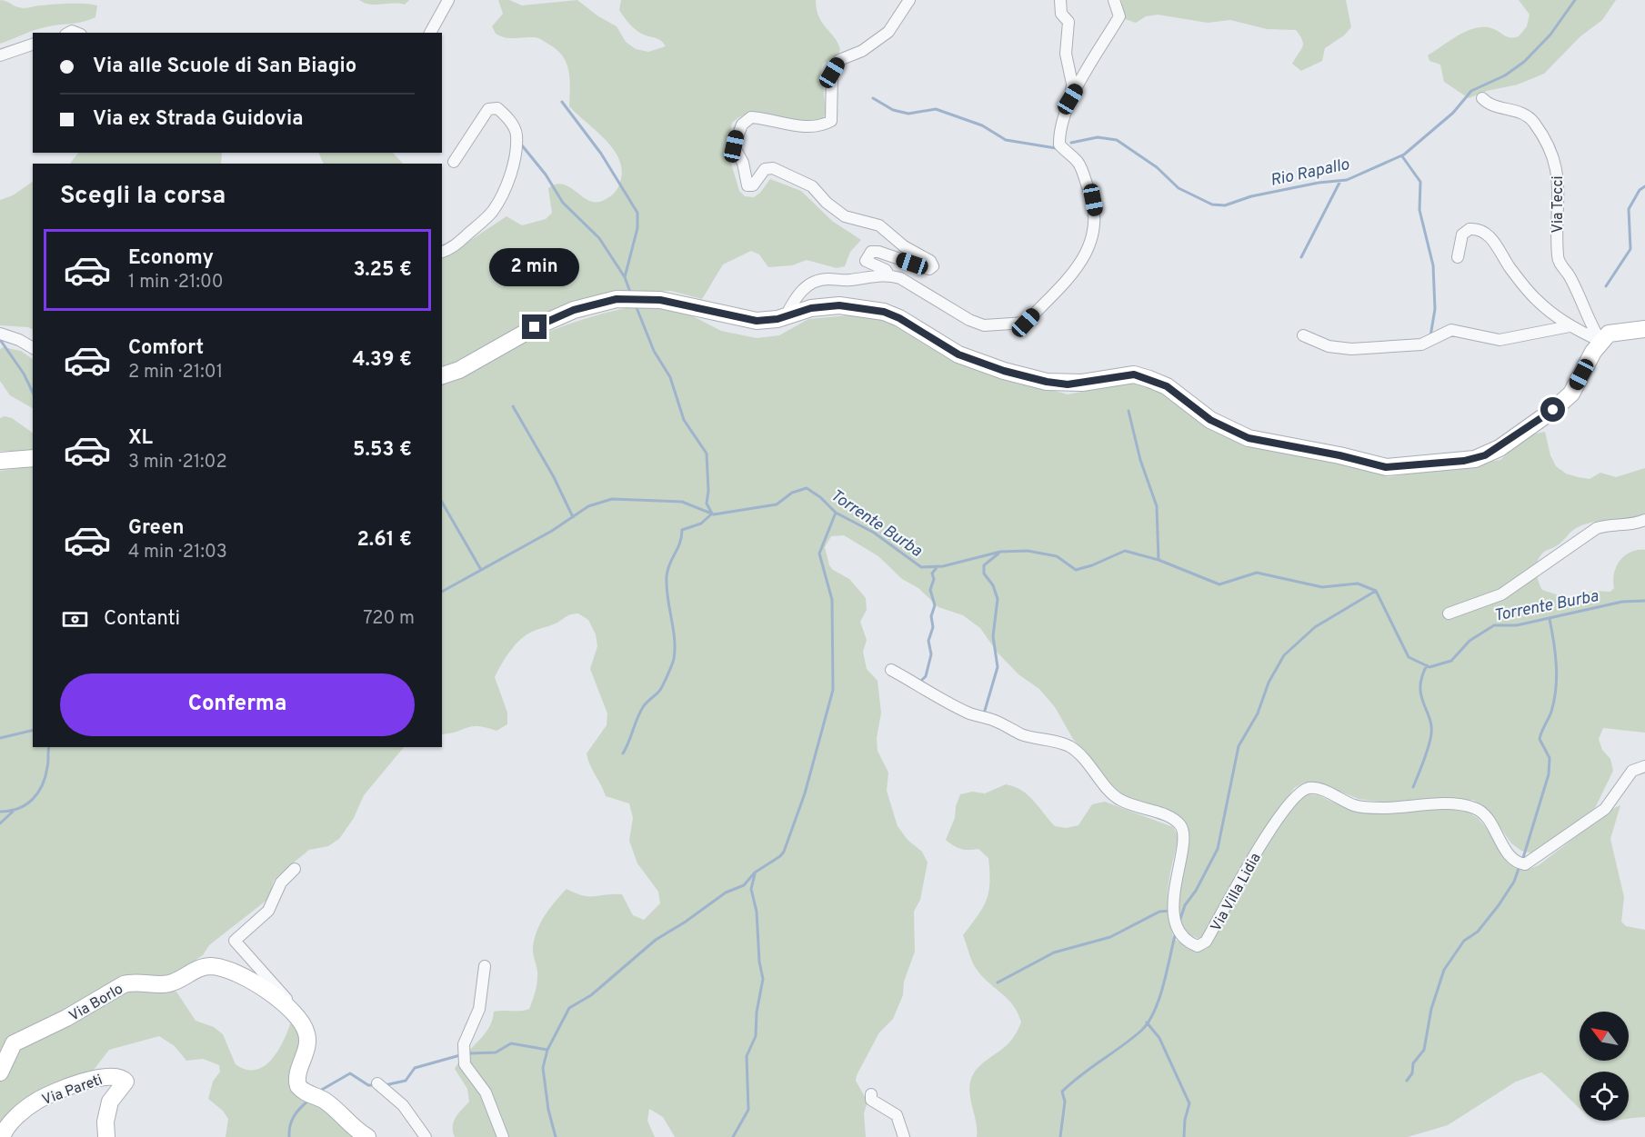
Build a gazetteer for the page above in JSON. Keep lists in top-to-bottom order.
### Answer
{
  "streets": {
    "street": [
      "Via Tecci",
      "Via Villa Lidia",
      "Via Borlo",
      "Via Pareti"
    ]
  },
  "water": ["Rio Rapallo", "Torrente Burba"],
  "north": "top left",
  "page": {
    "banner": ["Via alle Scuole di San Biagio", "Via ex Strada Guidovia"],
    "heading": "Scegli la corsa",
    "list": [
      {
        "name": "Economy",
        "note": "1 min · 21:00",
        "value": "3.25 €"
      },
      {
        "name": "Comfort",
        "note": "2 min · 21:01",
        "value": "4.39 €"
      },
      {
        "name": "XL",
        "note": "3 min · 21:02",
        "value": "5.53 €"
      },
      {
        "name": "Green",
        "note": "4 min · 21:03",
        "value": "2.61 €"
      }
    ],
    "bubble": "2 min",
    "pay": ["Contanti", "720 m"],
    "buttons": "Conferma"
  }
}
